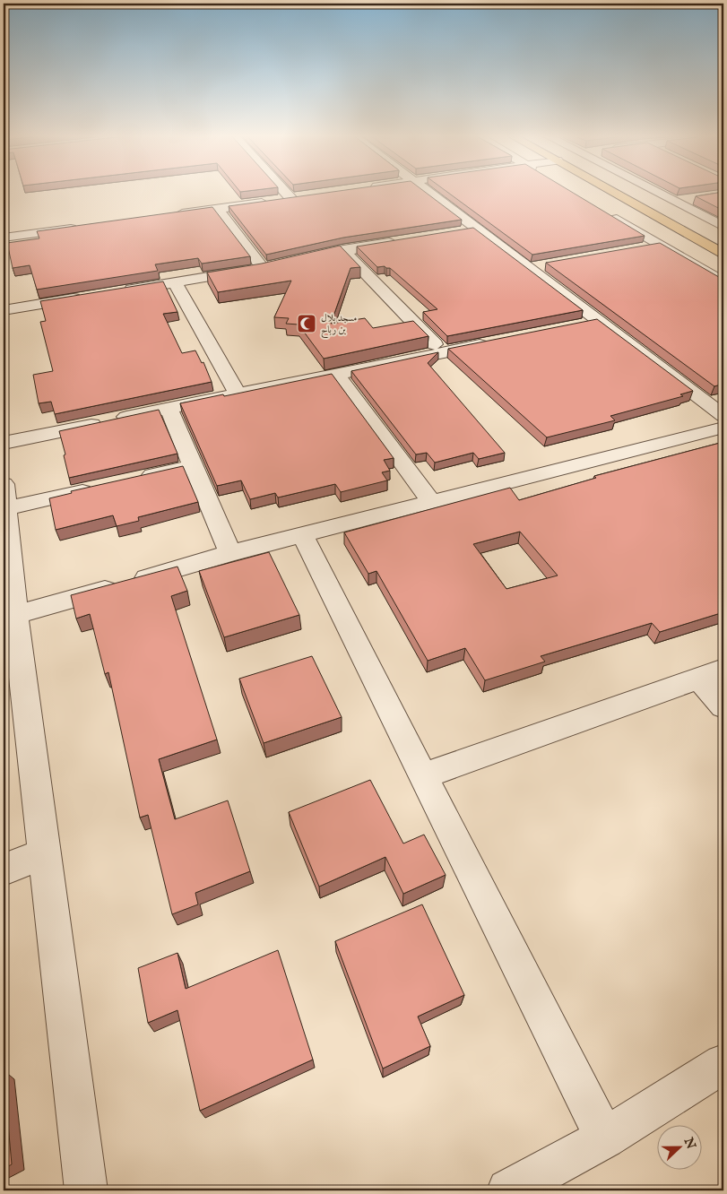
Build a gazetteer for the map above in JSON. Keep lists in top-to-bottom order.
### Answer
{
  "places": {
    "mosque": ["مسجد بلال بن رباح"]
  },
  "north": "right"
}
